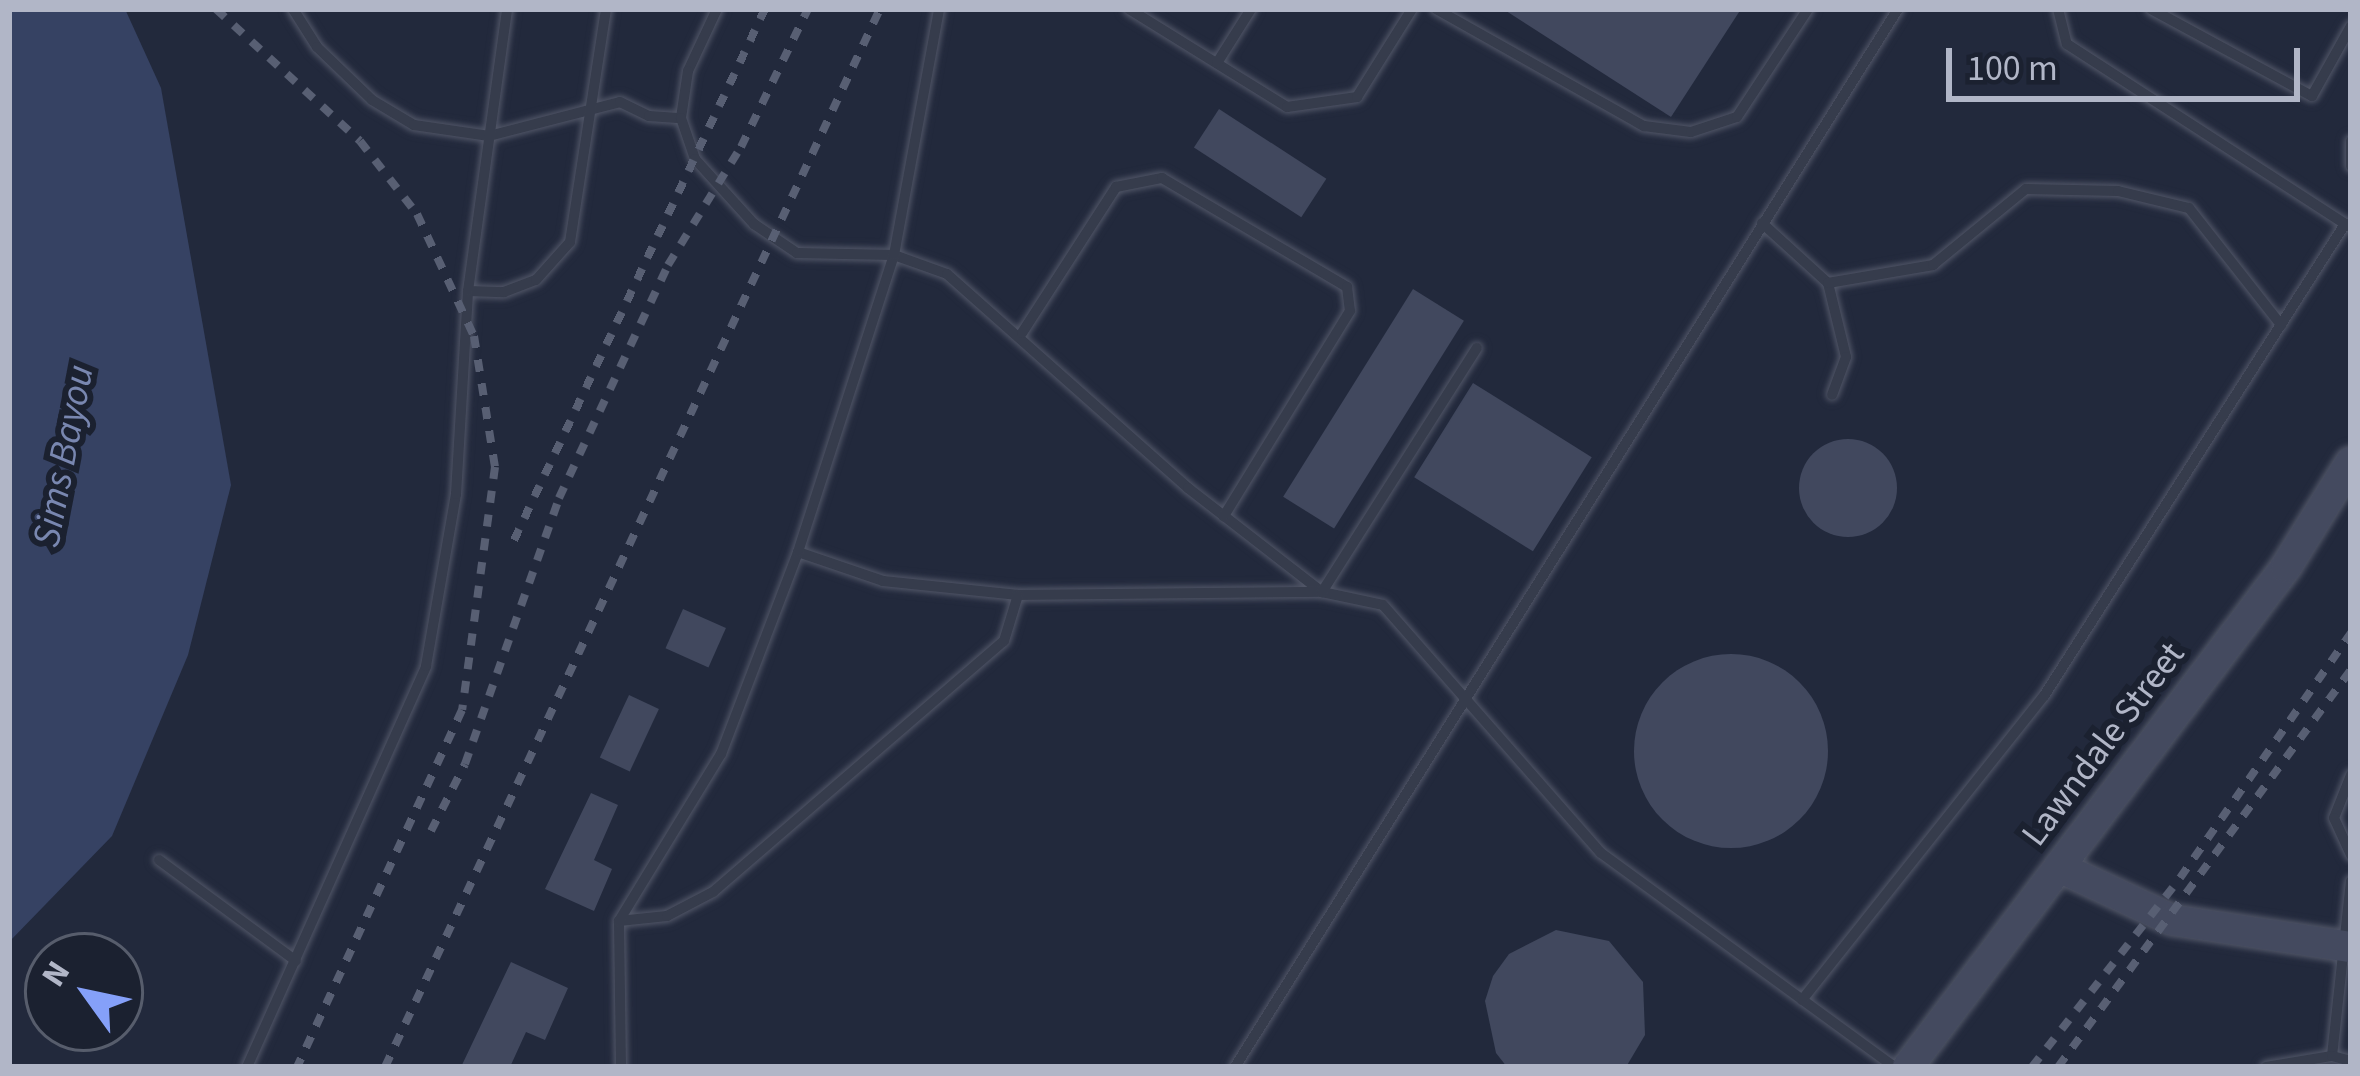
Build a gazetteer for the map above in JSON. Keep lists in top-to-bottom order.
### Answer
{
  "streets": {
    "main road": ["Lawndale Street"]
  },
  "water": ["Sims Bayou"],
  "scale_bar": "100 m",
  "north": "top left"
}
